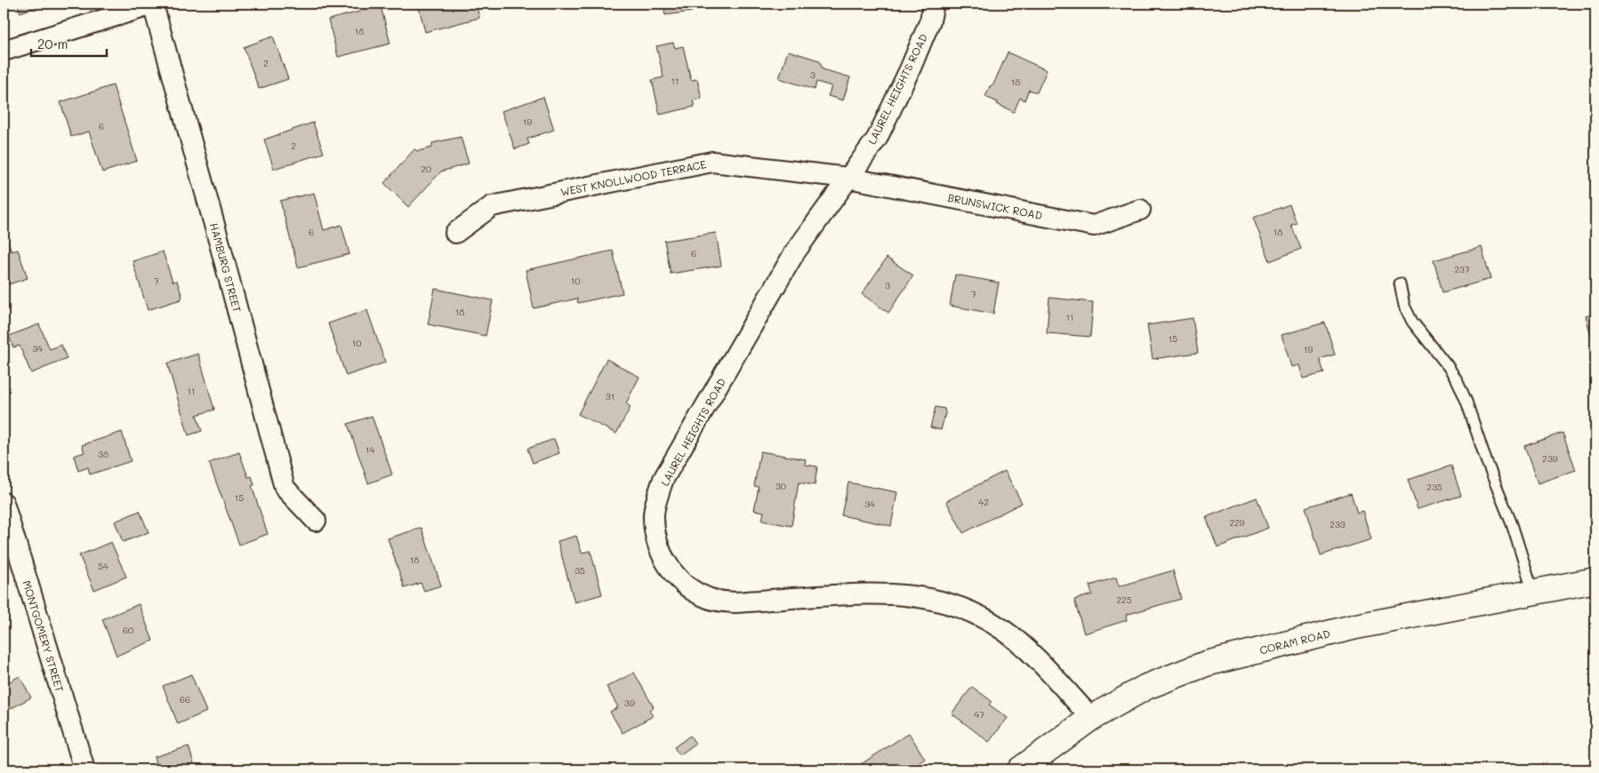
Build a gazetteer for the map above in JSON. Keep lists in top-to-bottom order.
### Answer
{
  "streets": {
    "street": [
      "LAUREL HEIGHTS ROAD",
      "WEST KNOLLWOOD TERRACE",
      "BRUNSWICK ROAD",
      "HAMBURG STREET",
      "MONTGOMERY STREET",
      "CORAM ROAD"
    ]
  },
  "crossings": [
    ["LAUREL HEIGHTS ROAD", "WEST KNOLLWOOD TERRACE"],
    ["LAUREL HEIGHTS ROAD", "BRUNSWICK ROAD"],
    ["LAUREL HEIGHTS ROAD", "CORAM ROAD"],
    ["WEST KNOLLWOOD TERRACE", "BRUNSWICK ROAD"]
  ],
  "house_numbers": [
    "18",
    "2",
    "3",
    "11",
    "18",
    "19",
    "6",
    "2",
    "20",
    "6",
    "18",
    "6",
    "237",
    "7",
    "10",
    "3",
    "7",
    "18",
    "11",
    "15",
    "10",
    "34",
    "19",
    "11",
    "31",
    "14",
    "38",
    "239",
    "30",
    "235",
    "15",
    "42",
    "34",
    "229",
    "233",
    "18",
    "54",
    "35",
    "225",
    "60",
    "66",
    "39",
    "47"
  ],
  "scale_bar": "20 m"
}
